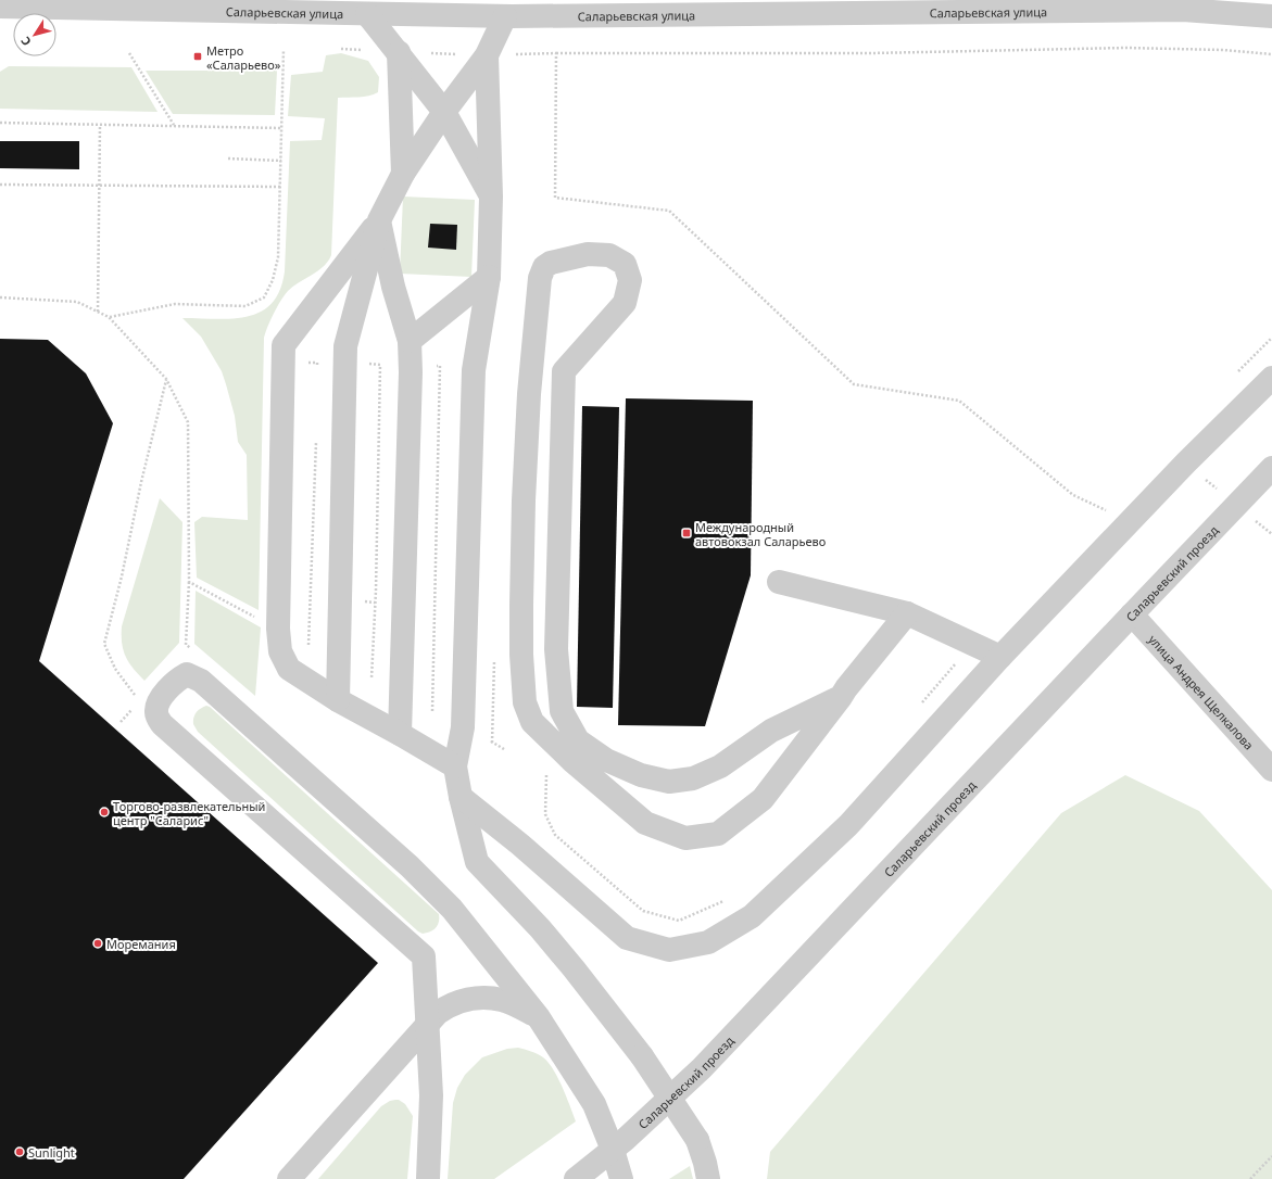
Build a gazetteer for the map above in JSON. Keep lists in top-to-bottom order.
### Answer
{
  "streets": {
    "street": ["Саларьевская улица", "Саларьевский проезд", "улица Андрея Щелкалова"]
  },
  "crossings": [
    ["Саларьевский проезд", "улица Андрея Щелкалова"]
  ],
  "places": {
    "transit": ["Метро «Саларьево»", "Международный автовокзал Саларьево"],
    "other": ["Торгово-развлекательный центр \"Саларис\"", "Моремания", "Sunlight"]
  },
  "north": "bottom left"
}
